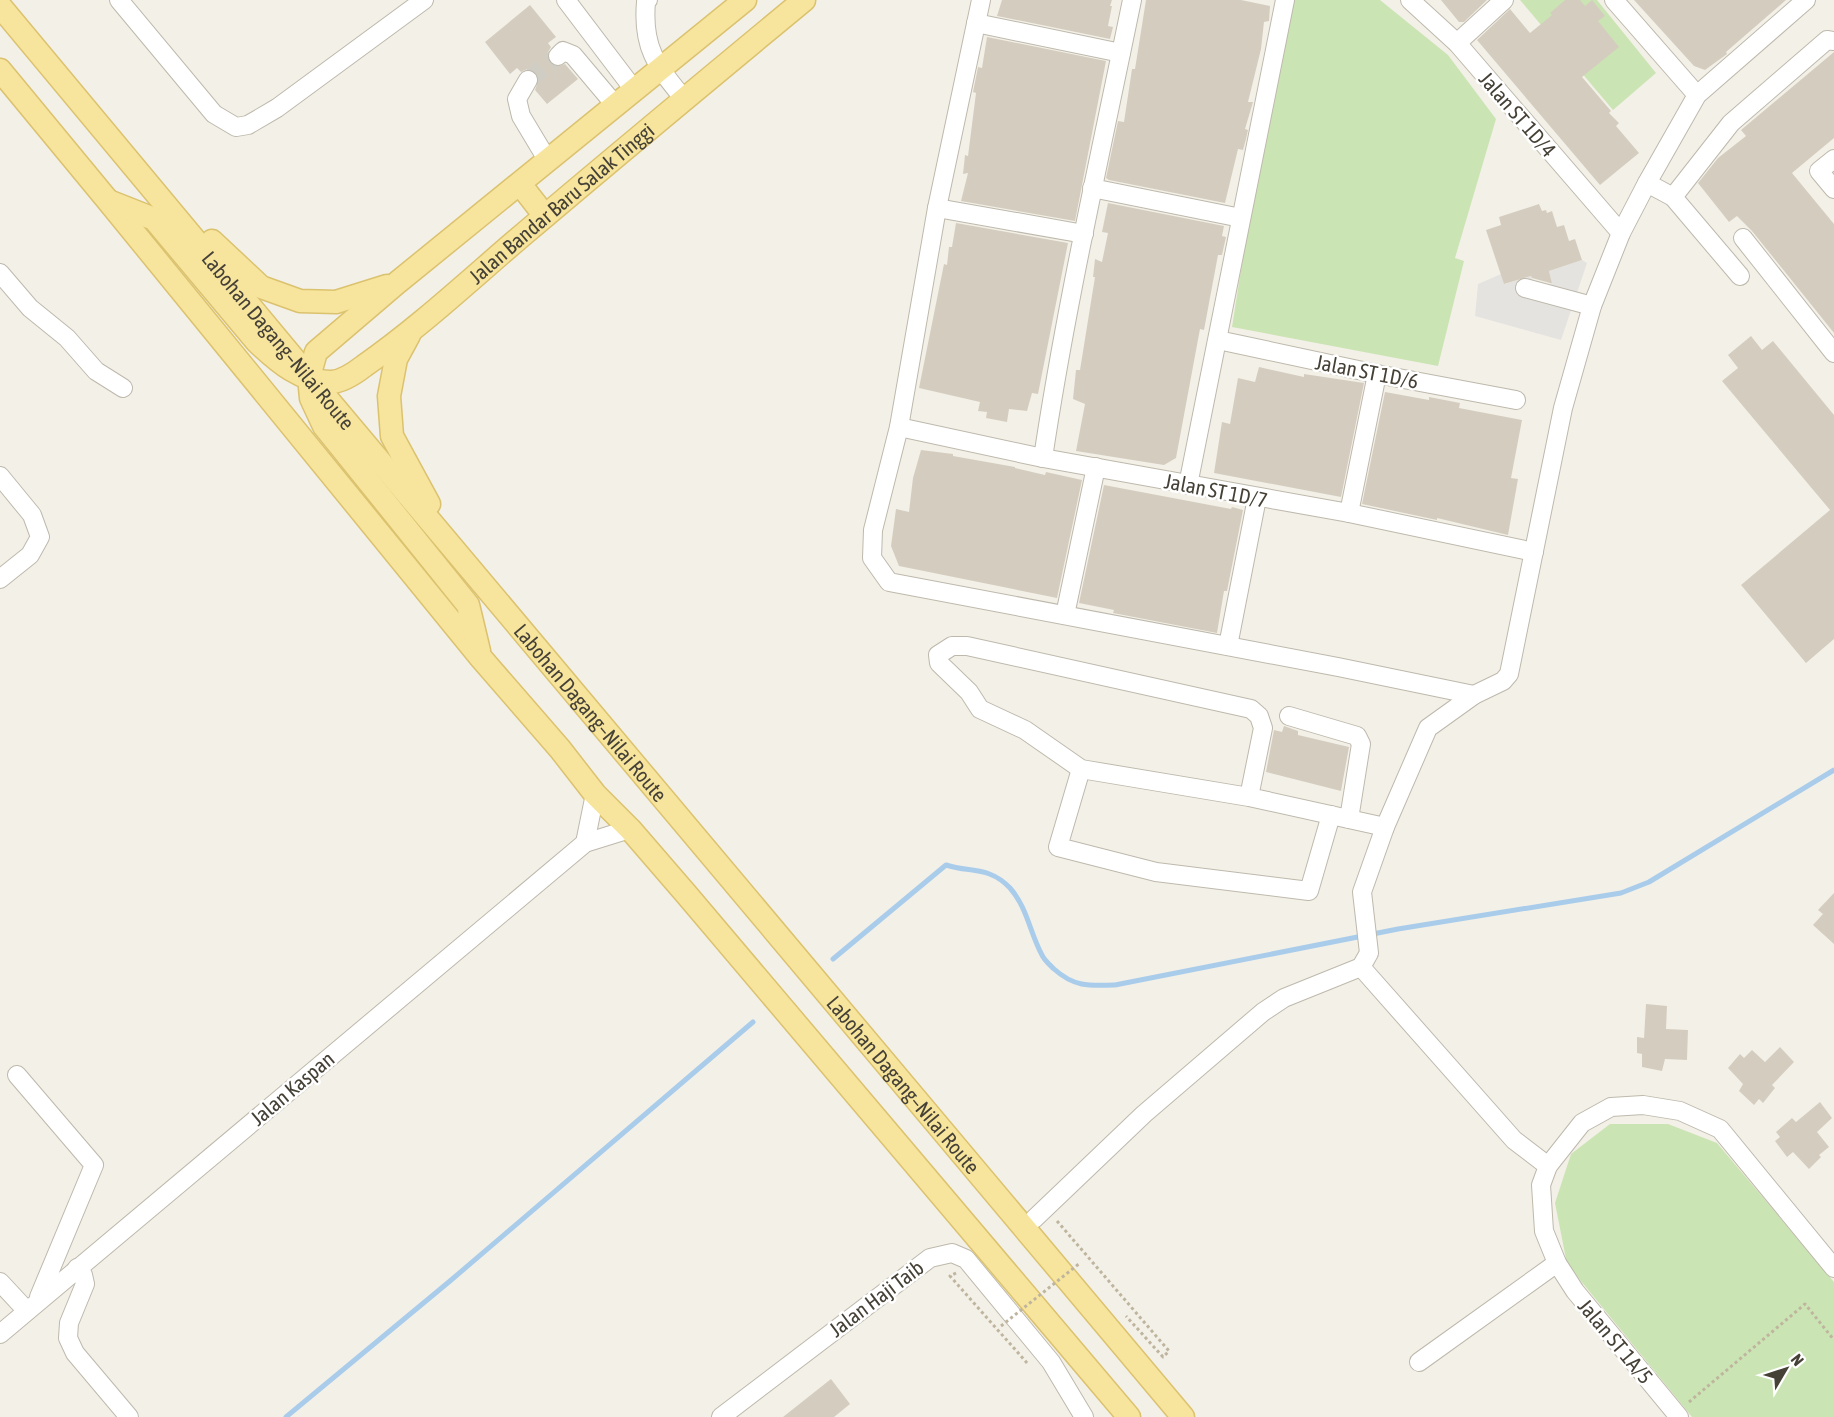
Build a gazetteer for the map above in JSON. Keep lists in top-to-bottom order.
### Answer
{
  "streets": {
    "main road": ["Jalan Bandar Baru Salak Tinggi", "Labohan Dagang–Nilai Route"],
    "street": [
      "Jalan ST 1D/4",
      "Jalan ST 1D/6",
      "Jalan ST 1D/7",
      "Jalan Kaspan",
      "Jalan Haji Taib",
      "Jalan ST 1A/5"
    ]
  },
  "crossings": [
    ["Jalan Bandar Baru Salak Tinggi", "Labohan Dagang–Nilai Route"]
  ],
  "north": "top right"
}
